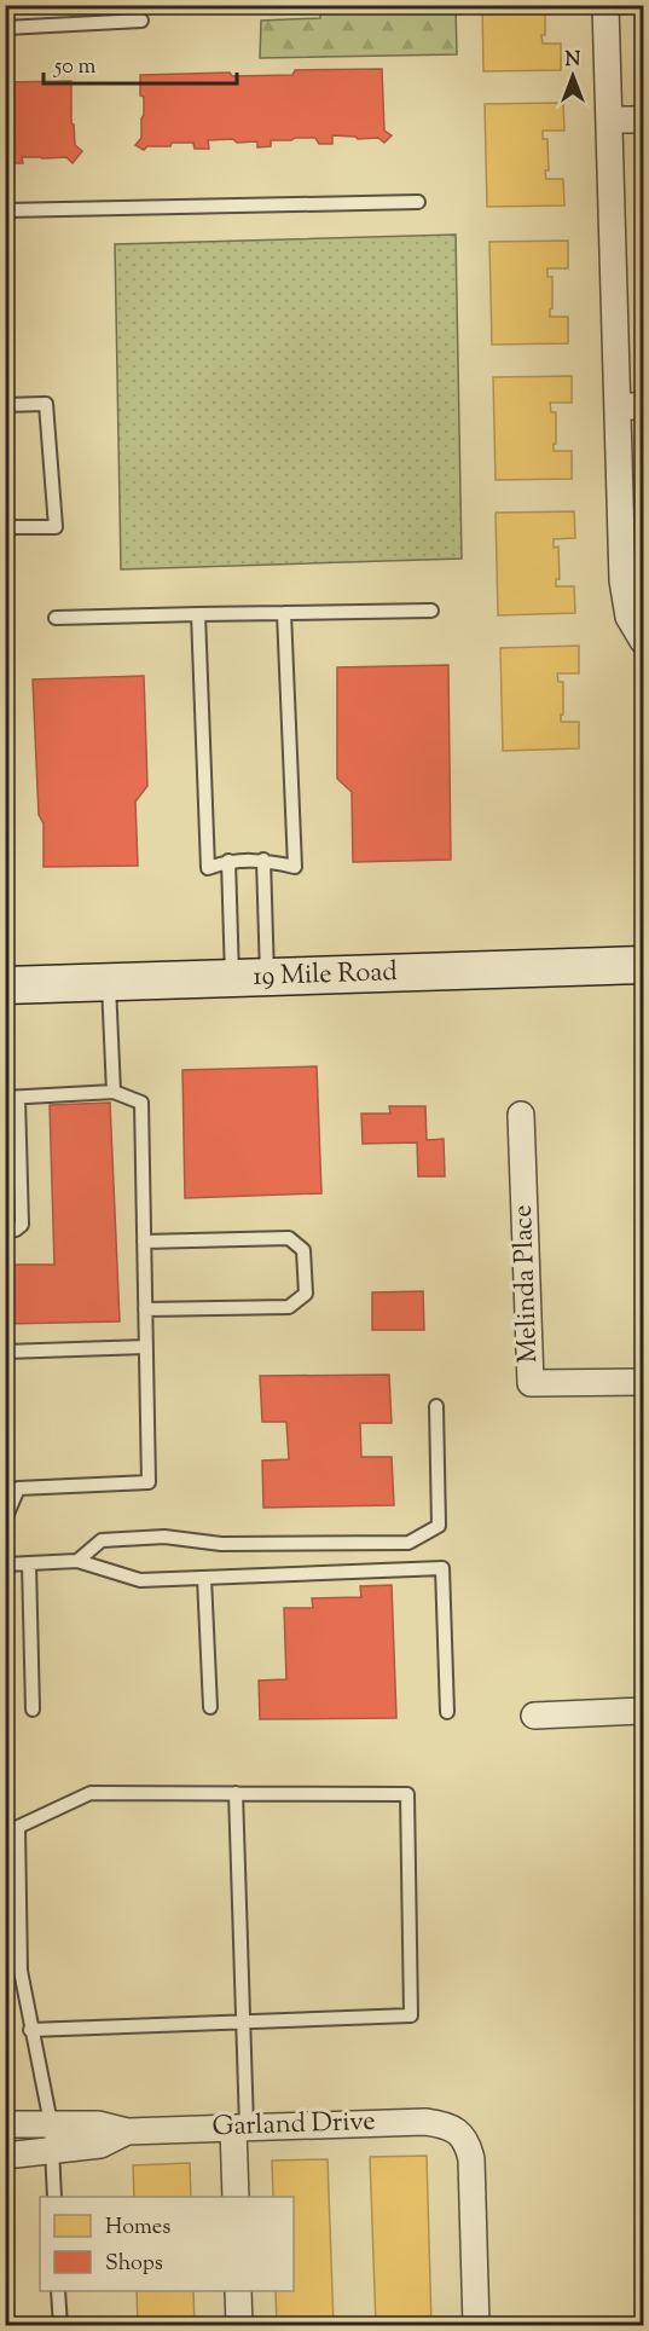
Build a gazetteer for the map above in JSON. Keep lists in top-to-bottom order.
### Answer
{
  "streets": {
    "street": ["19 Mile Road", "Melinda Place", "Garland Drive"]
  },
  "legend": ["Homes", "Shops"],
  "scale_bar": "50 m",
  "north": "top"
}
